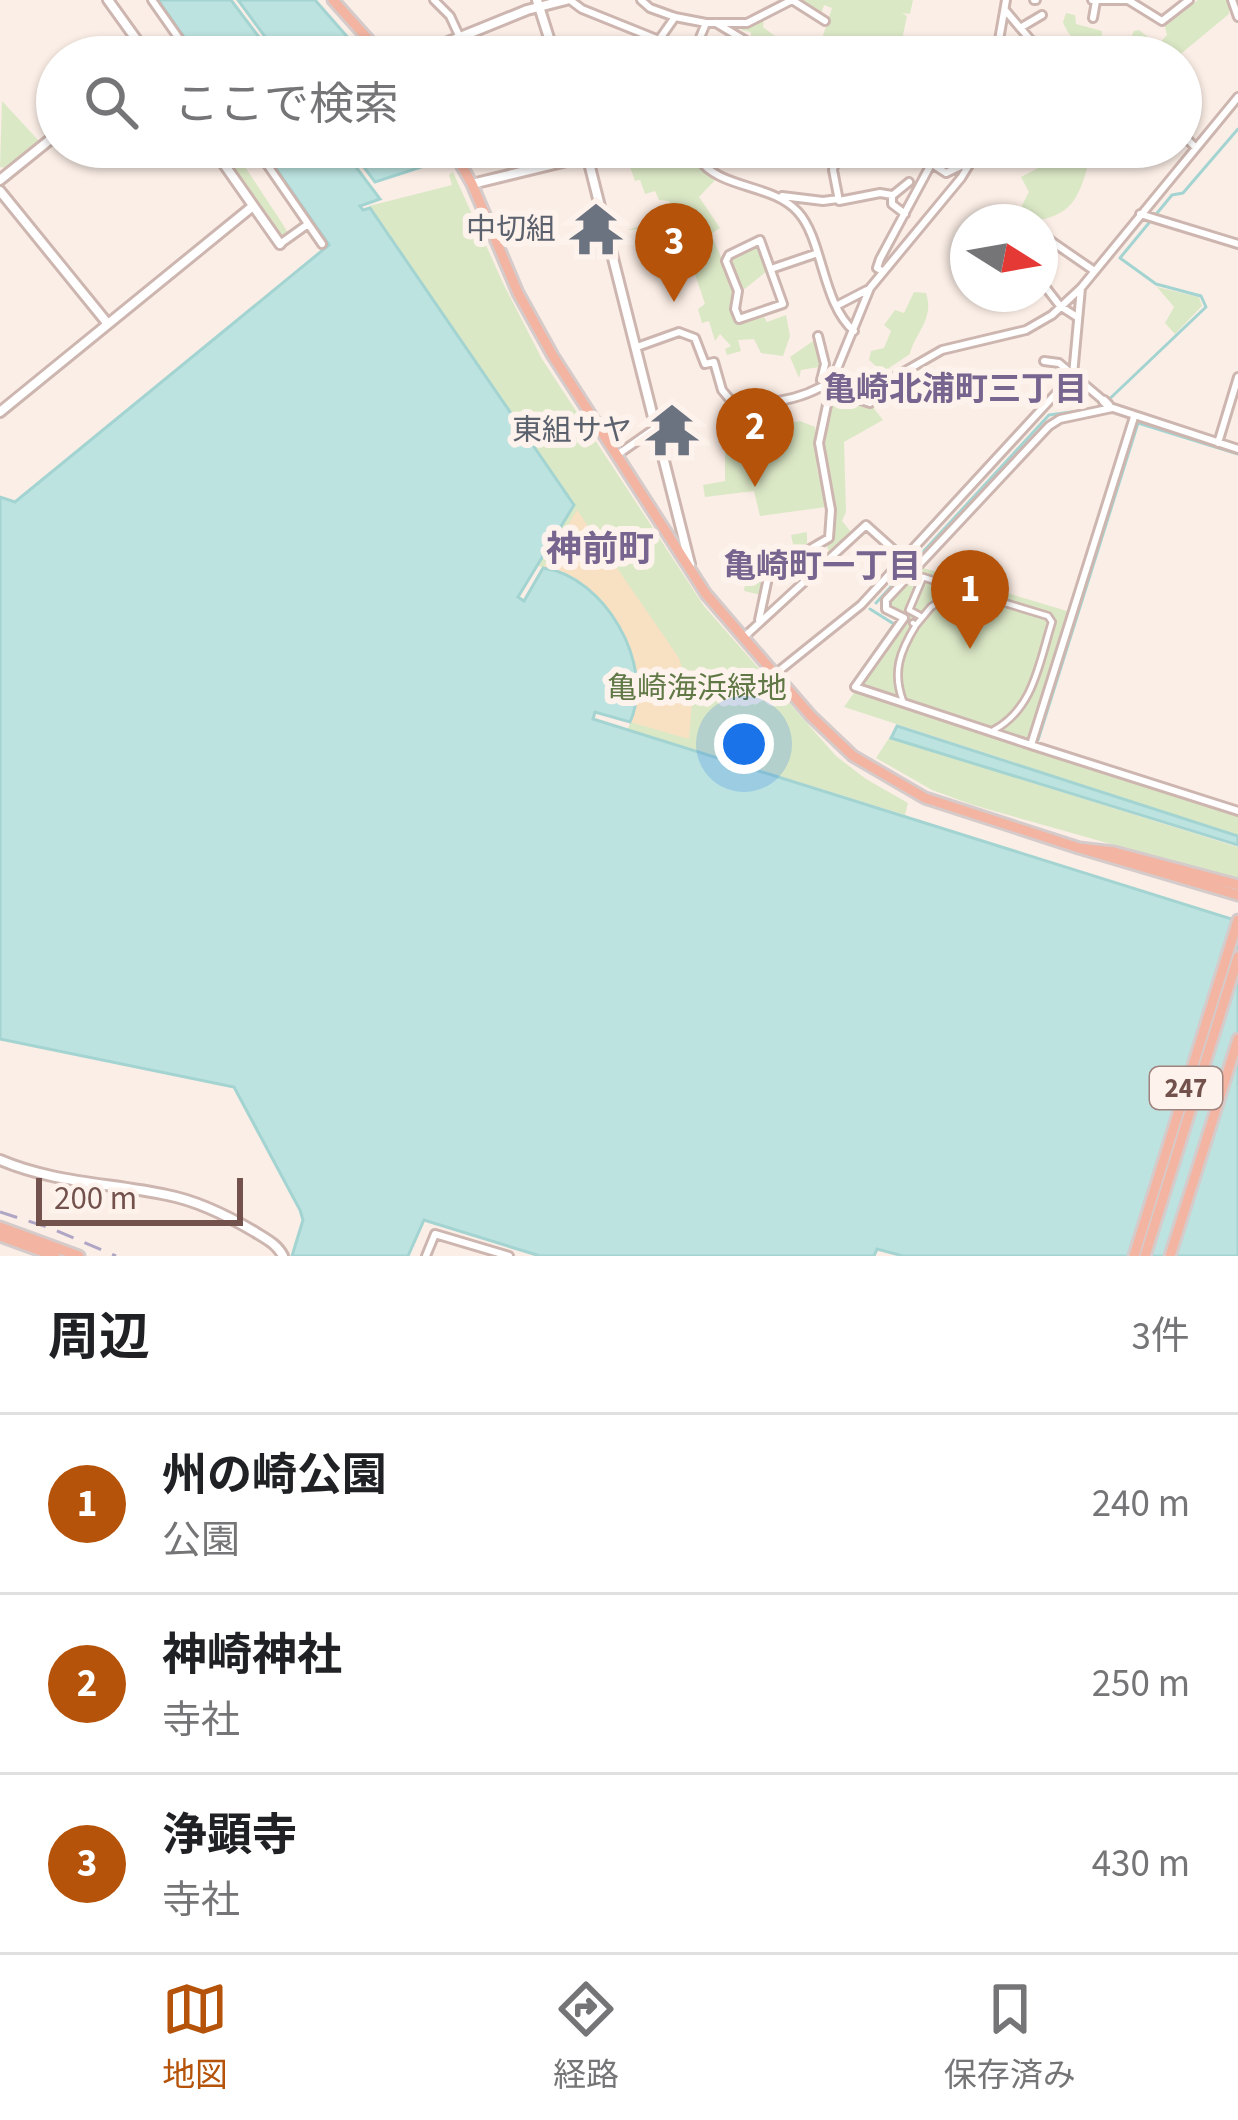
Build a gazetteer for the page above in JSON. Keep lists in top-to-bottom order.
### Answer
{
  "streets": {
    "highway": ["247"]
  },
  "districts": ["亀崎北浦町三丁目", "神前町", "亀崎町一丁目"],
  "parks": ["亀崎海浜緑地"],
  "places": {
    "temple": ["中切組", "東組サヤ"]
  },
  "scale_bar": "200 m",
  "north": "right",
  "page": {
    "search": "ここで検索",
    "pins": ["3", "2", "1"],
    "scale": "200 m",
    "heading": ["周辺", "3件"],
    "list": [
      {
        "mark": "1",
        "name": "州の崎公園",
        "note": "公園",
        "value": "240 m"
      },
      {
        "mark": "2",
        "name": "神崎神社",
        "note": "寺社",
        "value": "250 m"
      },
      {
        "mark": "3",
        "name": "浄顕寺",
        "note": "寺社",
        "value": "430 m"
      }
    ],
    "nav": ["地図", "経路", "保存済み"]
  }
}
